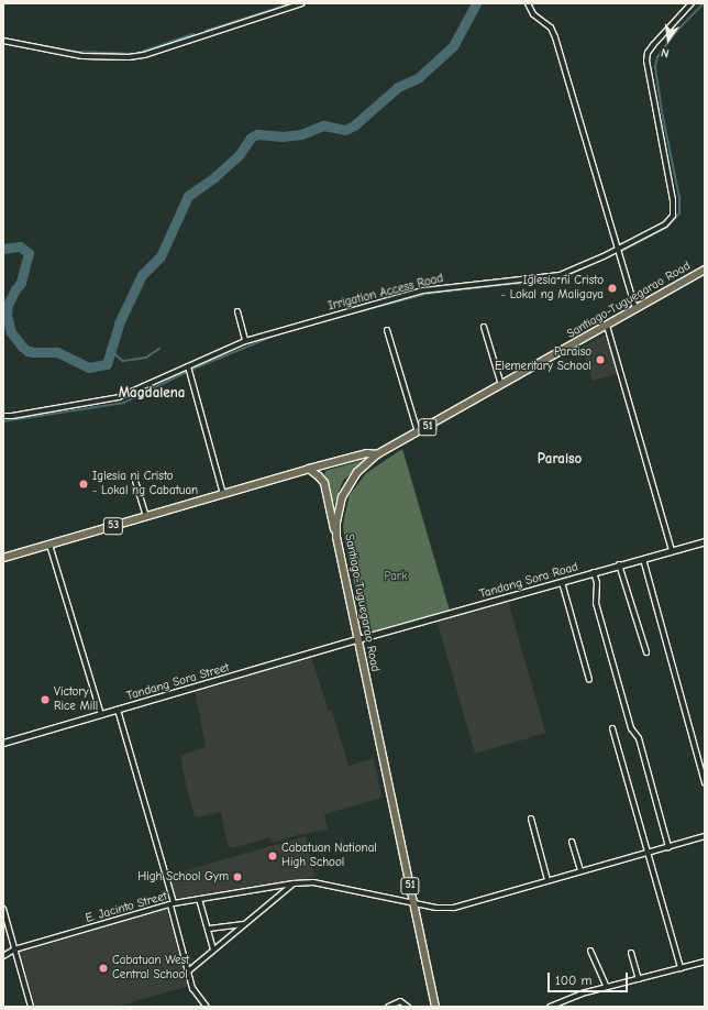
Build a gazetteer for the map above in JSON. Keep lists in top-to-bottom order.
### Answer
{
  "streets": {
    "highway": ["Santiago-Tuguegarao Road", "51", "53"],
    "street": [
      "Irrigation Access Road",
      "Tandang Sora Road",
      "Tandang Sora Street",
      "E. Jacinto Street"
    ]
  },
  "crossings": [
    ["Santiago-Tuguegarao Road", "53"],
    ["Santiago-Tuguegarao Road", "Tandang Sora Road"],
    ["Santiago-Tuguegarao Road", "Tandang Sora Street"],
    ["Santiago-Tuguegarao Road", "E. Jacinto Street"],
    ["Tandang Sora Road", "Tandang Sora Street"]
  ],
  "districts": ["Magdalena", "Paraiso"],
  "parks": ["Park"],
  "places": [
    "Iglesia ni Cristo - Lokal ng Maligaya",
    "Paraiso Elementary School",
    "Iglesia ni Cristo - Lokal ng Cabatuan",
    "Victory Rice Mill",
    "Cabatuan National High School",
    "High School Gym",
    "Cabatuan West Central School"
  ],
  "scale_bar": "100 m",
  "north": "bottom"
}
